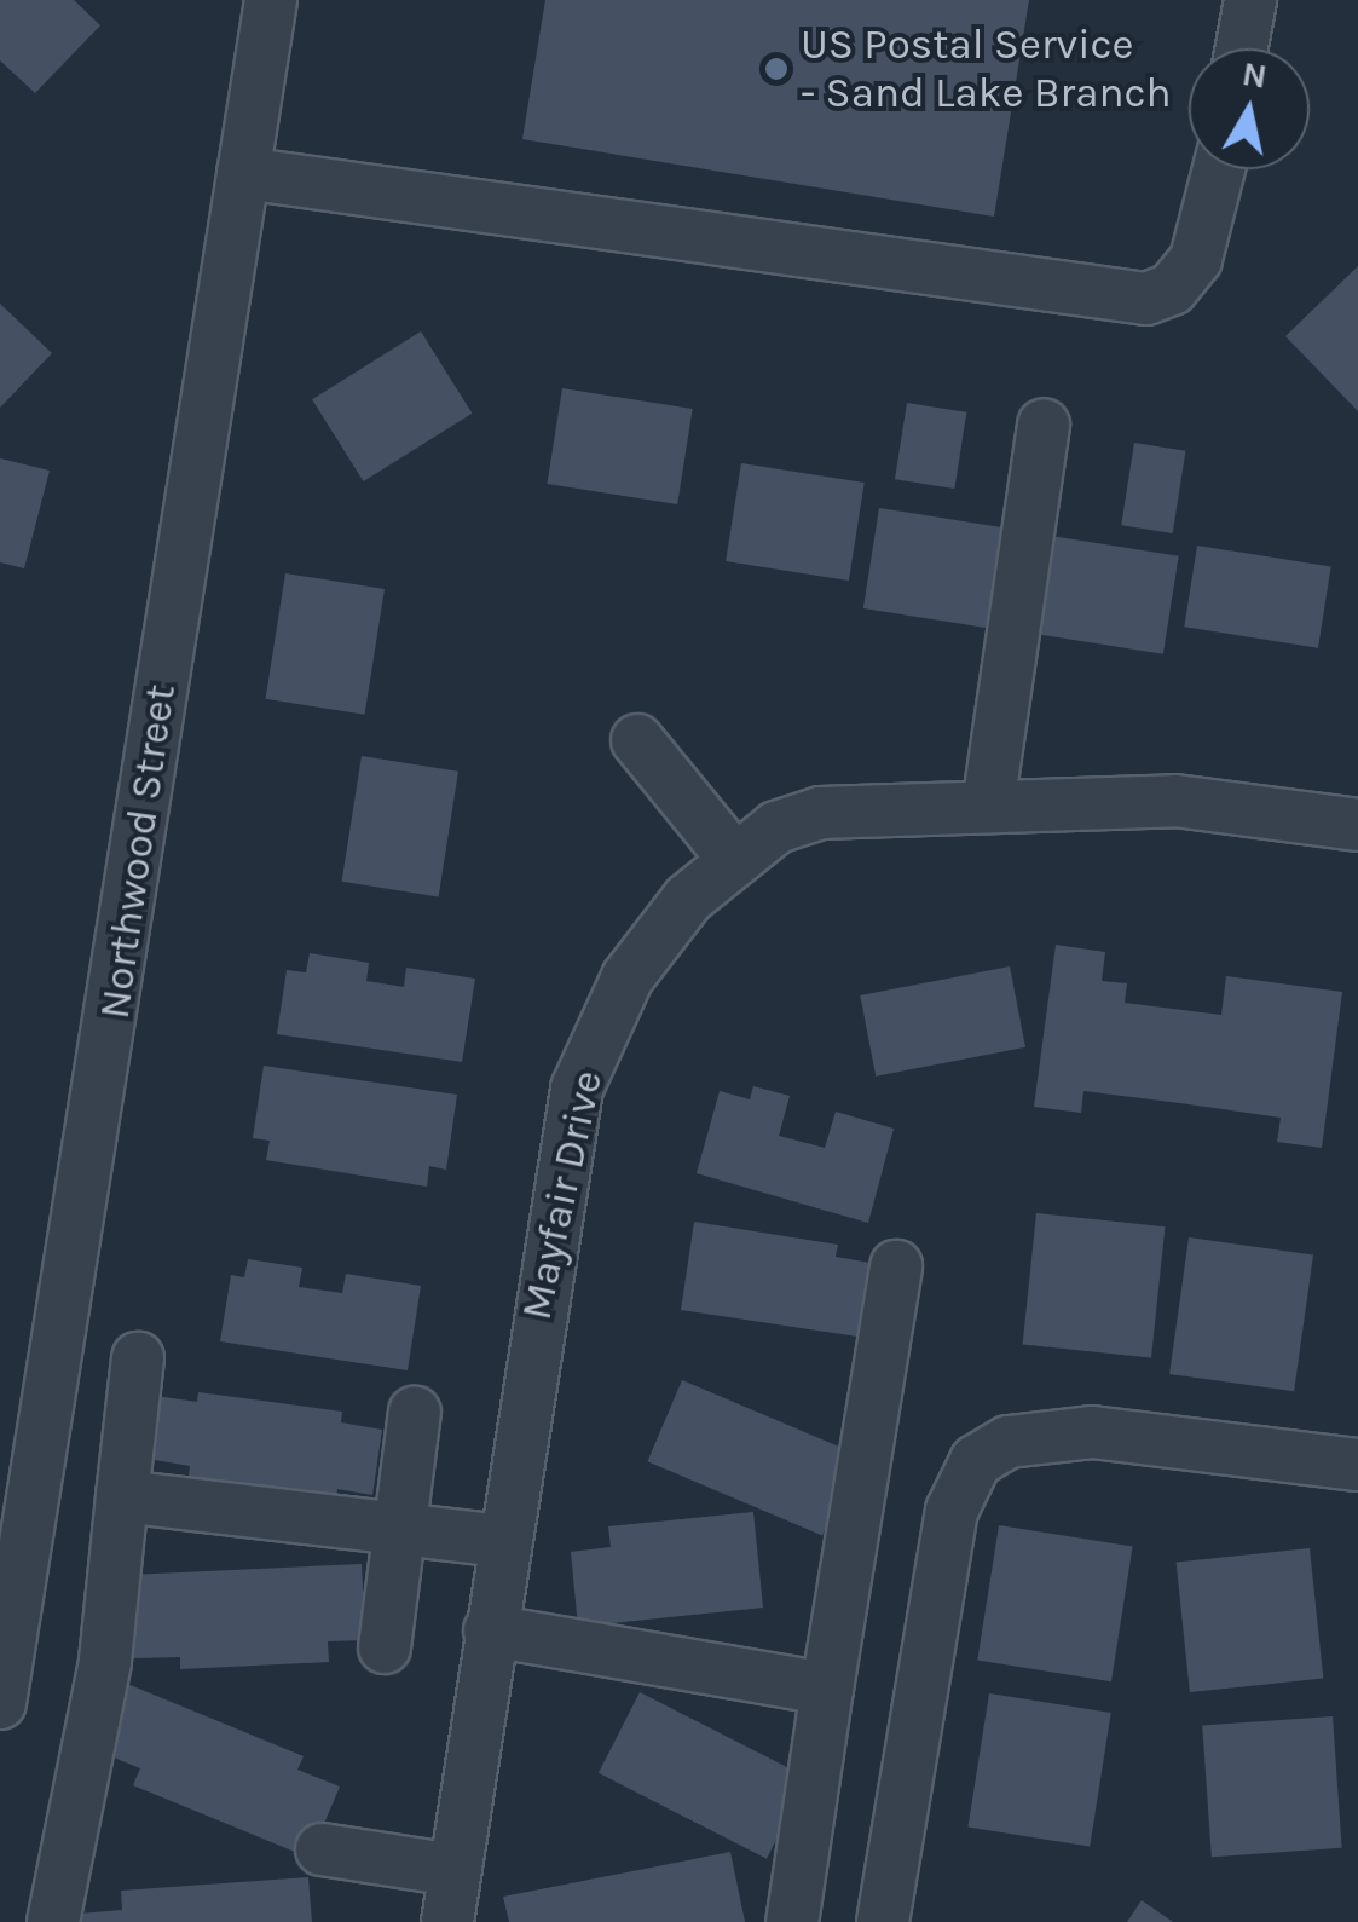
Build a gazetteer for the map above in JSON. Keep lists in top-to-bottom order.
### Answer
{
  "streets": {
    "street": ["Northwood Street", "Mayfair Drive"]
  },
  "places": ["US Postal Service - Sand Lake Branch"],
  "north": "top"
}
